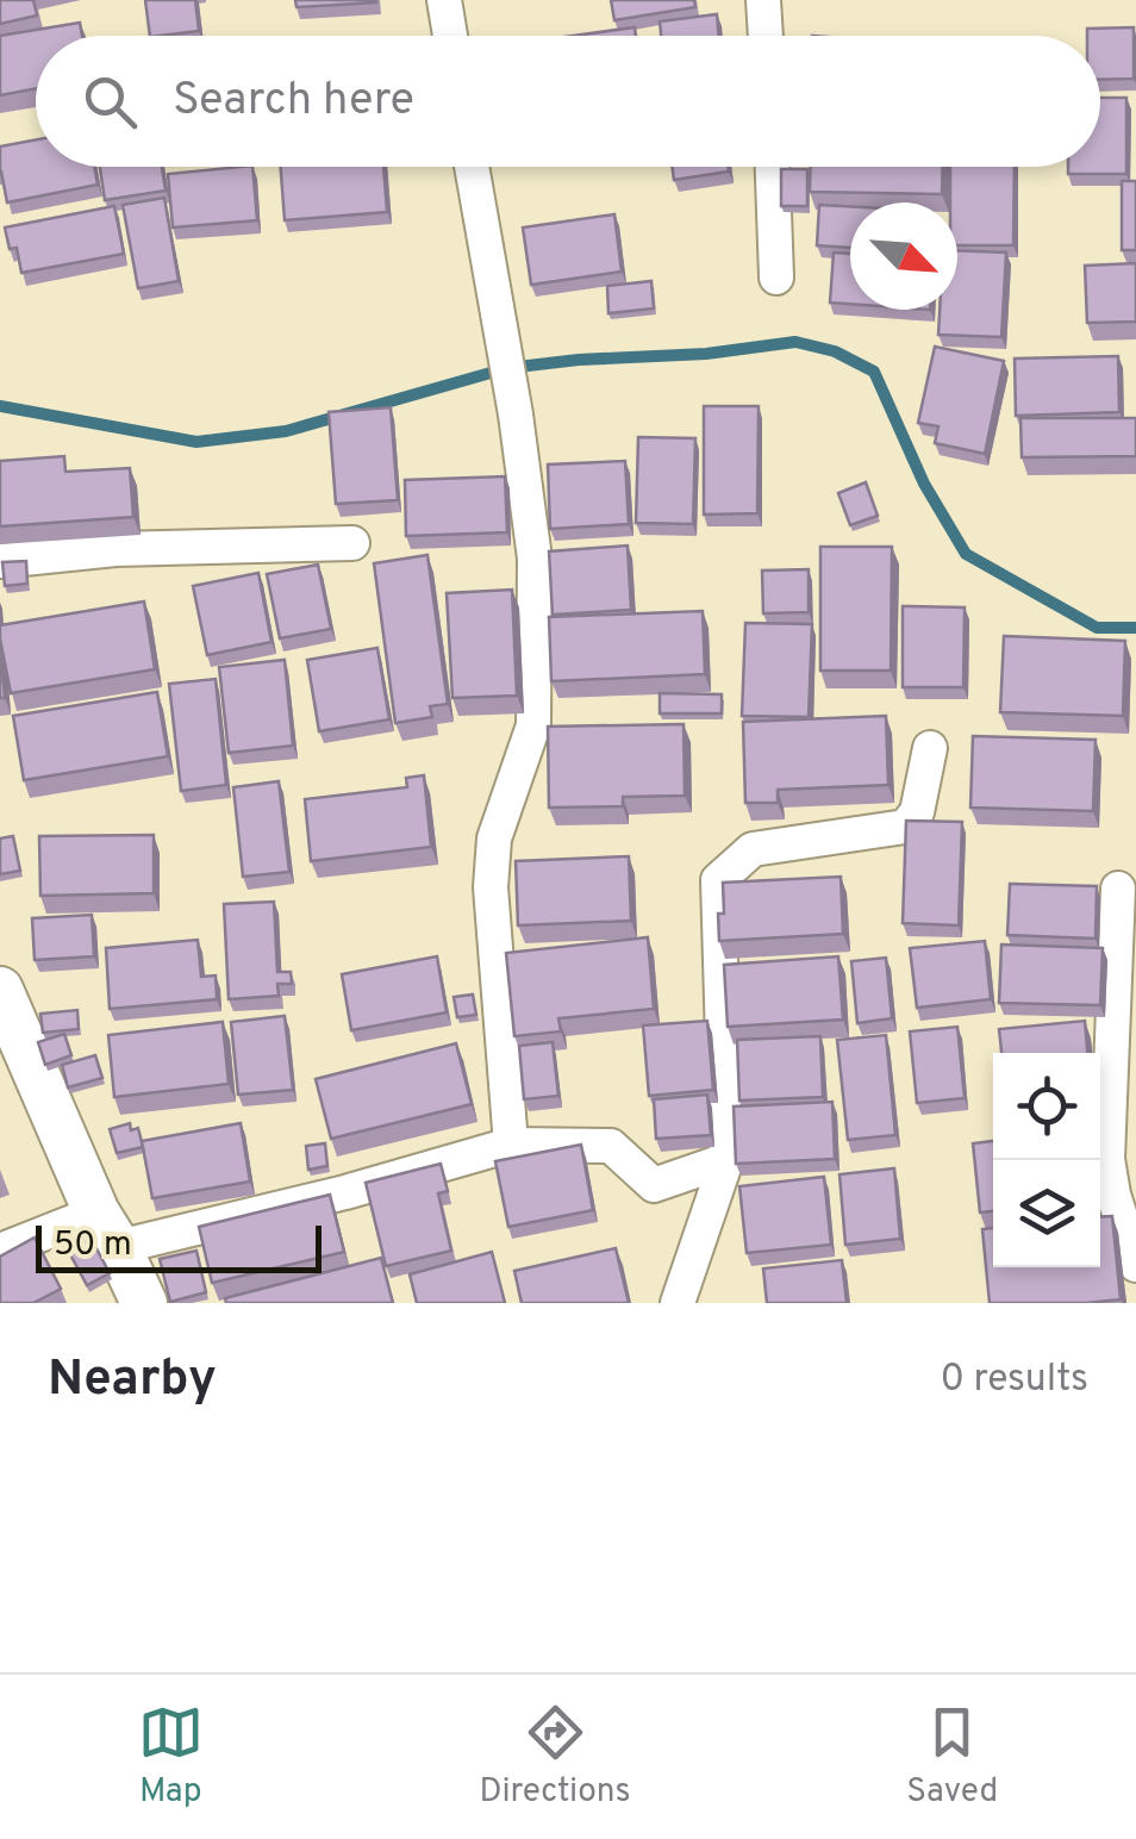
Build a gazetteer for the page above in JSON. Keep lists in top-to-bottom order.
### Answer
{
  "scale_bar": "50 m",
  "north": "bottom right",
  "page": {
    "search": "Search here",
    "scale": "50 m",
    "heading": ["Nearby", "0 results"],
    "nav": ["Map", "Directions", "Saved"]
  }
}
